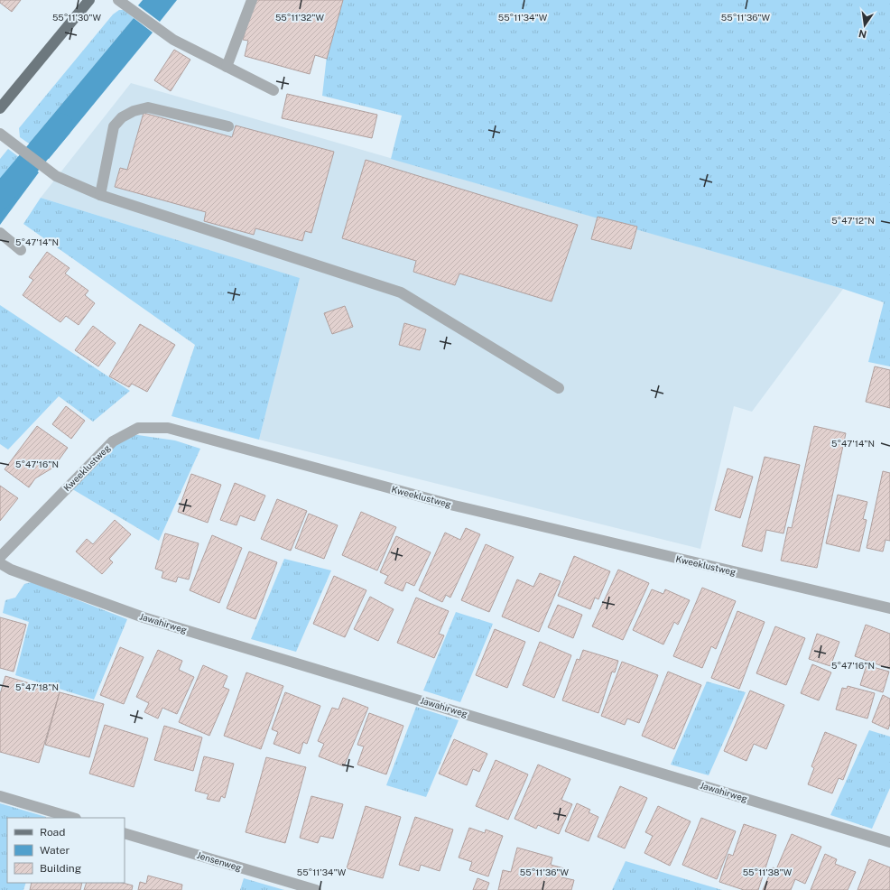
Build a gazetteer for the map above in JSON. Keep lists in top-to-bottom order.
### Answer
{
  "streets": {
    "street": ["Kweeklustweg", "Jawahirweg", "Jensenweg"]
  },
  "legend": ["Road", "Water", "Building"],
  "north": "bottom",
  "coordinates": [
    "55°11'30\"W",
    "55°11'32\"W",
    "55°11'34\"W",
    "55°11'36\"W",
    "5°47'12\"N",
    "5°47'14\"N",
    "5°47'16\"N",
    "5°47'18\"N",
    "55°11'38\"W"
  ]
}
